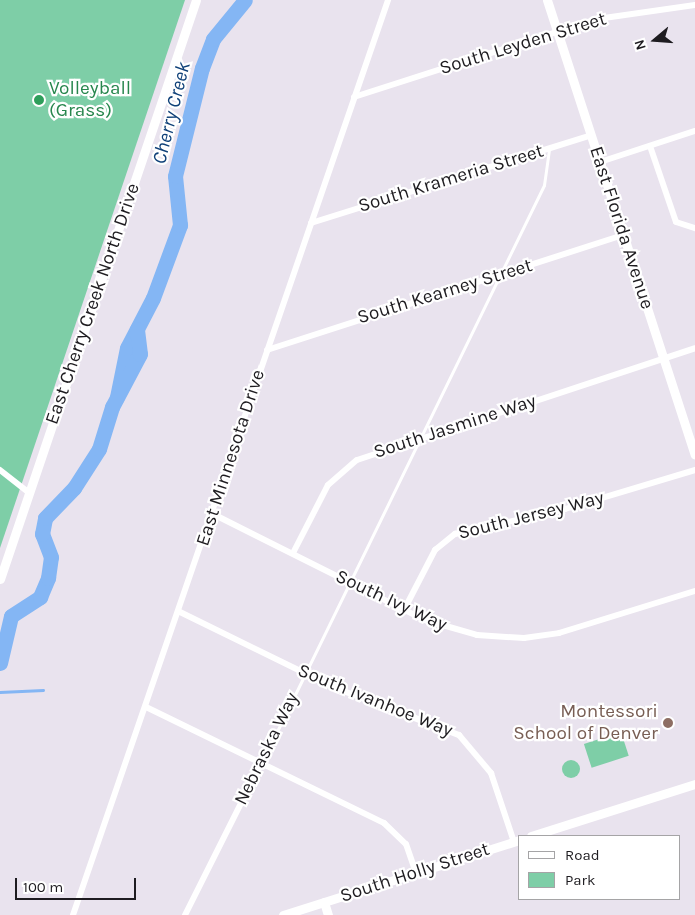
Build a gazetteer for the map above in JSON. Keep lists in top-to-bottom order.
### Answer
{
  "streets": {
    "street": [
      "South Leyden Street",
      "South Krameria Street",
      "East Florida Avenue",
      "South Kearney Street",
      "East Cherry Creek North Drive",
      "South Jasmine Way",
      "East Minnesota Drive",
      "South Jersey Way",
      "South Ivy Way",
      "South Ivanhoe Way",
      "Nebraska Way",
      "South Holly Street"
    ]
  },
  "crossings": [
    ["South Leyden Street", "East Florida Avenue"],
    ["South Leyden Street", "East Minnesota Drive"],
    ["South Krameria Street", "East Florida Avenue"],
    ["South Krameria Street", "East Minnesota Drive"],
    ["South Krameria Street", "Nebraska Way"],
    ["East Florida Avenue", "South Kearney Street"],
    ["East Florida Avenue", "South Jasmine Way"],
    ["South Kearney Street", "East Minnesota Drive"],
    ["South Kearney Street", "Nebraska Way"],
    ["South Jasmine Way", "South Ivy Way"],
    ["South Jasmine Way", "Nebraska Way"],
    ["East Minnesota Drive", "South Ivy Way"],
    ["East Minnesota Drive", "South Ivanhoe Way"],
    ["South Jersey Way", "South Ivy Way"],
    ["South Ivy Way", "Nebraska Way"],
    ["South Ivanhoe Way", "Nebraska Way"],
    ["South Ivanhoe Way", "South Holly Street"]
  ],
  "water": ["Cherry Creek"],
  "places": ["Volleyball (Grass)", "Montessori School of Denver"],
  "legend": ["Road", "Park"],
  "scale_bar": "100 m",
  "north": "left"
}
